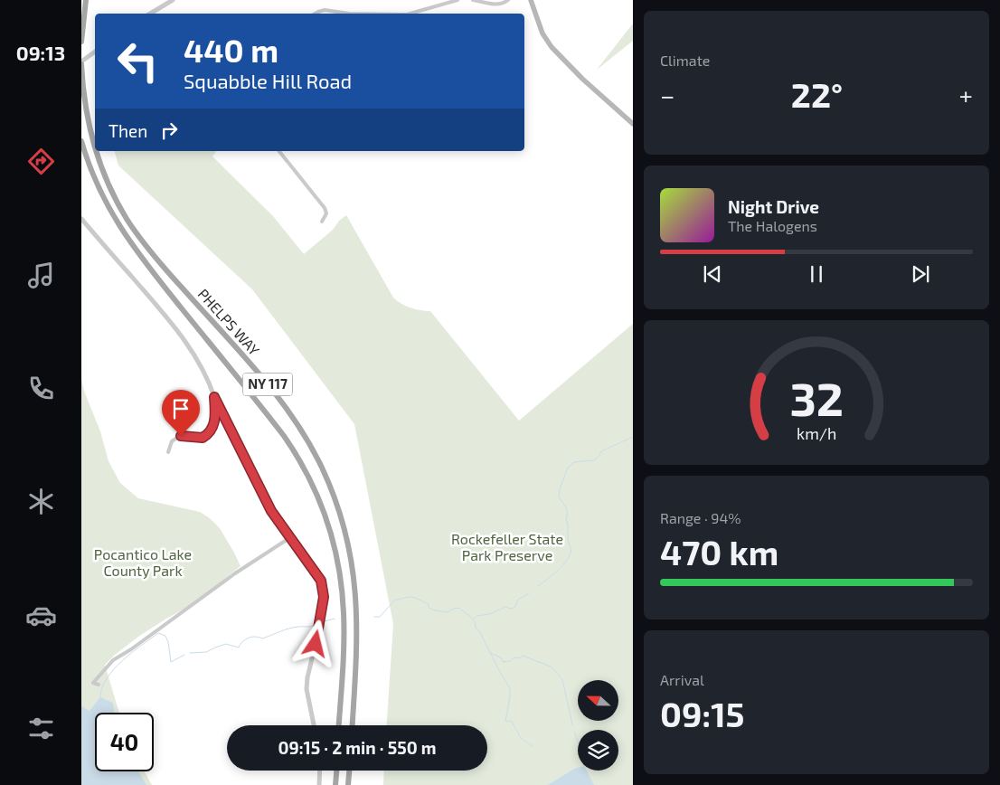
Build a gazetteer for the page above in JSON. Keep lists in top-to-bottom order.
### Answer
{
  "streets": {
    "main road": ["PHELPS WAY", "NY 117"]
  },
  "parks": ["Rockefeller State Park Preserve", "Pocantico Lake County Park"],
  "north": "left",
  "page": {
    "tabs": "09:13",
    "tile": [
      "Climate",
      ["Range · 94%", "470 km"],
      ["Arrival", "09:15"]
    ],
    "turn": ["440 m", "Squabble Hill Road"],
    "heat": ["−", "22°", "+"],
    "then": "Then",
    "song": ["Night Drive", "The Halogens"],
    "limit": "40",
    "trip": "09:15 · 2 min · 550 m",
    "gauge": ["32", "km/h"]
  }
}
